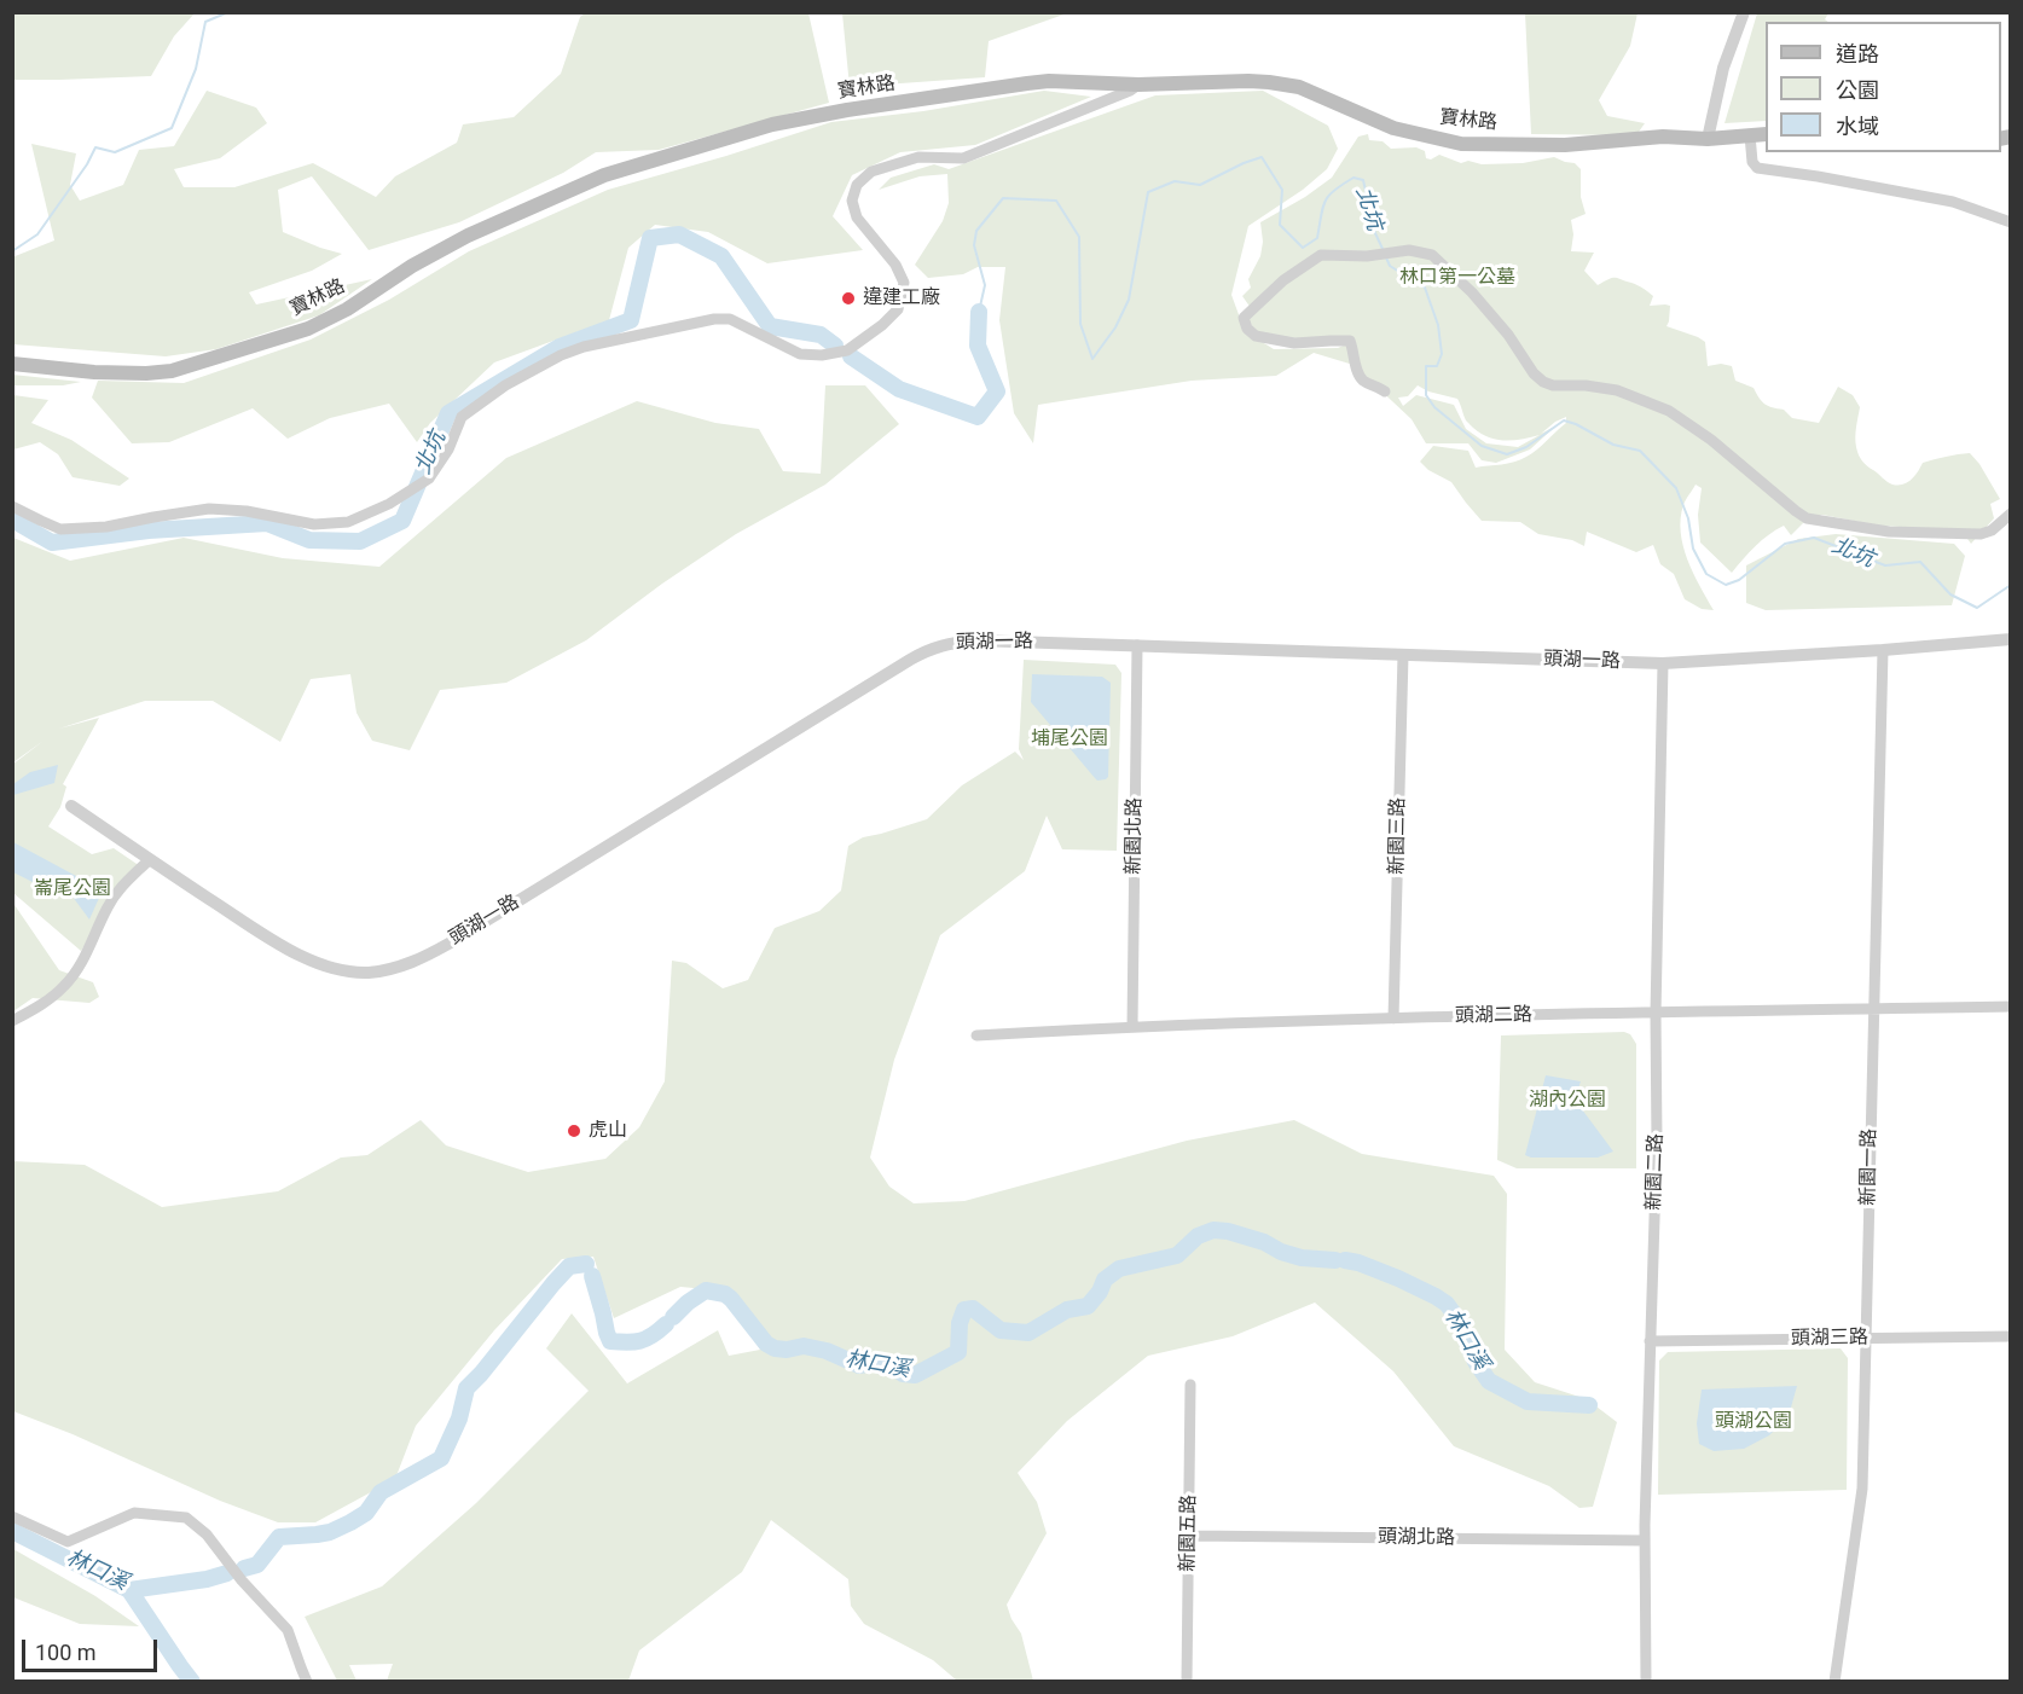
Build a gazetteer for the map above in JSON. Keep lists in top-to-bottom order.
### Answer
{
  "streets": {
    "main road": ["寶林路"],
    "street": [
      "頭湖一路",
      "新園北路",
      "新園三路",
      "頭湖二路",
      "新園一路",
      "新園二路",
      "頭湖三路",
      "新園五路",
      "頭湖北路"
    ]
  },
  "crossings": [
    ["頭湖一路", "新園北路"],
    ["頭湖一路", "新園三路"],
    ["頭湖一路", "新園一路"],
    ["頭湖一路", "新園二路"],
    ["新園北路", "頭湖二路"],
    ["新園三路", "頭湖二路"],
    ["頭湖二路", "新園一路"],
    ["頭湖二路", "新園二路"],
    ["新園一路", "頭湖三路"],
    ["新園二路", "頭湖三路"],
    ["新園二路", "頭湖北路"],
    ["新園五路", "頭湖北路"]
  ],
  "water": ["北坑", "林口溪"],
  "parks": [
    "林口第一公墓",
    "埔尾公園",
    "崙尾公園",
    "湖內公園",
    "頭湖公園"
  ],
  "places": ["違建工廠", "虎山"],
  "legend": ["道路", "公園", "水域"],
  "scale_bar": "100 m"
}
